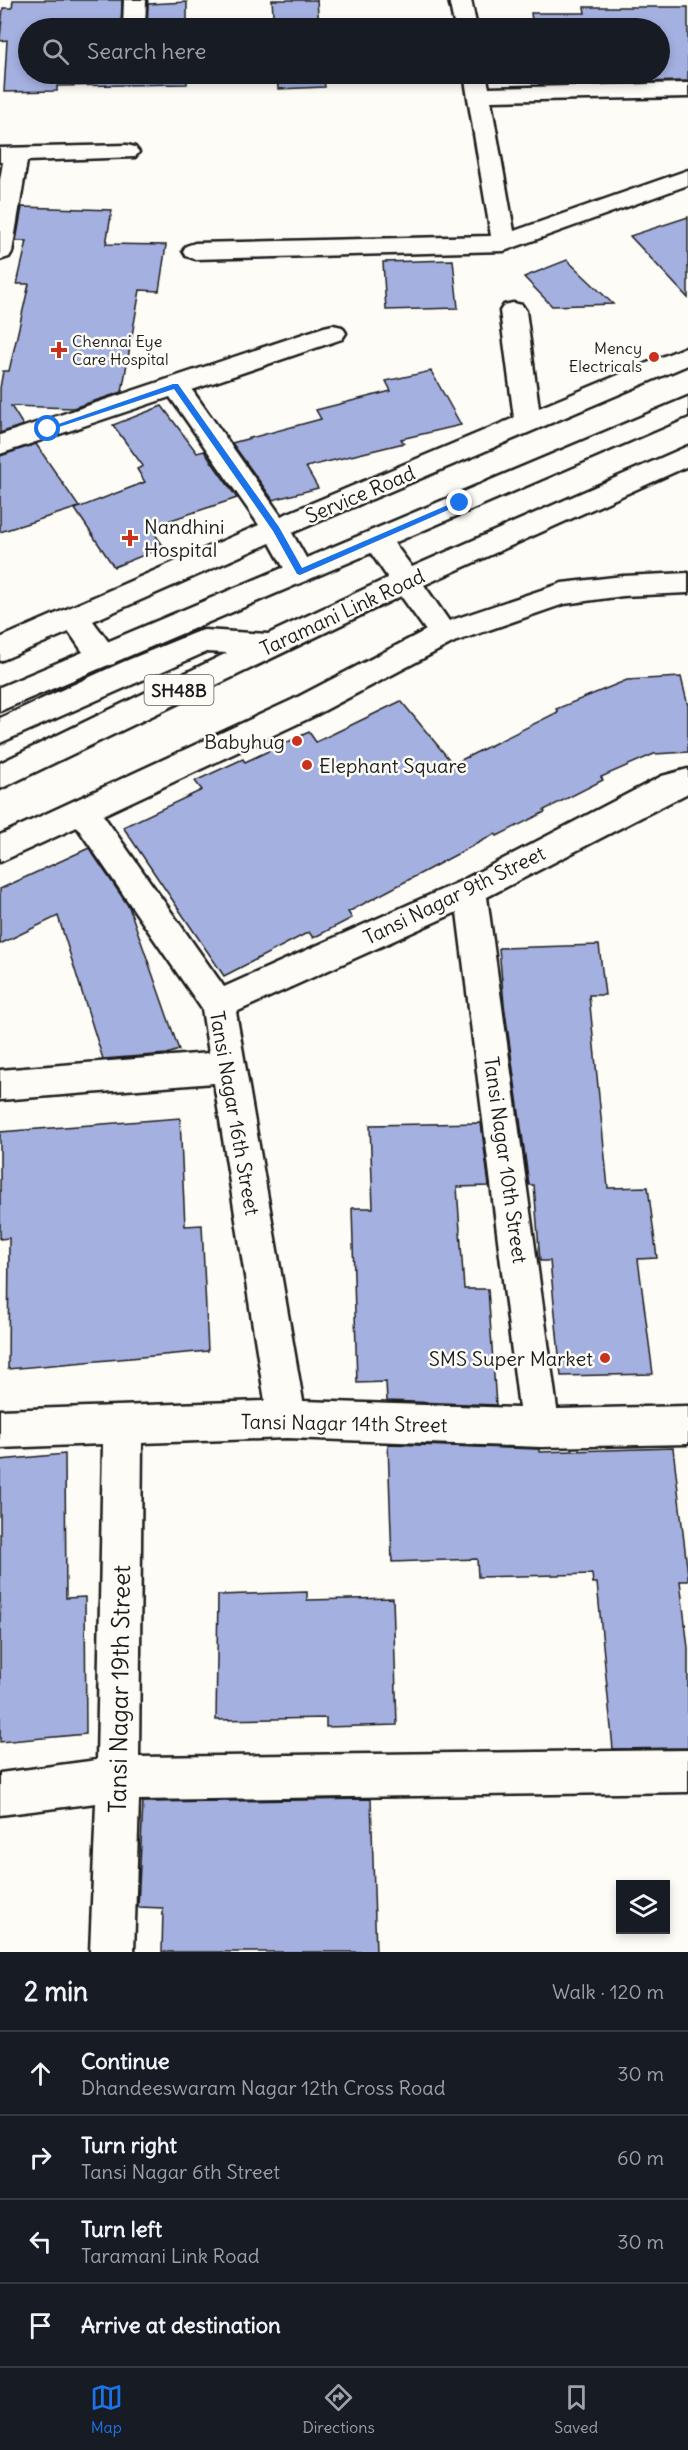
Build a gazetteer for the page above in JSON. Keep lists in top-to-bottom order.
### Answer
{
  "streets": {
    "street": [
      "Service Road",
      "Taramani Link Road",
      "SH48B",
      "Tansi Nagar 9th Street",
      "Tansi Nagar 16th Street",
      "Tansi Nagar 10th Street",
      "Tansi Nagar 14th Street",
      "Tansi Nagar 19th Street"
    ]
  },
  "crossings": [
    ["Tansi Nagar 9th Street", "Tansi Nagar 16th Street"],
    ["Tansi Nagar 9th Street", "Tansi Nagar 10th Street"],
    ["Tansi Nagar 16th Street", "Tansi Nagar 14th Street"],
    ["Tansi Nagar 10th Street", "Tansi Nagar 14th Street"],
    ["Tansi Nagar 14th Street", "Tansi Nagar 19th Street"]
  ],
  "places": {
    "health": ["Chennai Eye Care Hospital", "Nandhini Hospital"],
    "other": [
      "Mency Electricals",
      "Babyhug",
      "Elephant Square",
      "SMS Super Market"
    ]
  },
  "page": {
    "search": "Search here",
    "heading": ["2 min", "Walk · 120 m"],
    "list": [
      ["Continue", "Dhandeeswaram Nagar 12th Cross Road", "30 m"],
      ["Turn right", "Tansi Nagar 6th Street", "60 m"],
      ["Turn left", "Taramani Link Road", "30 m"],
      "Arrive at destination"
    ],
    "nav": ["Map", "Directions", "Saved"]
  }
}
